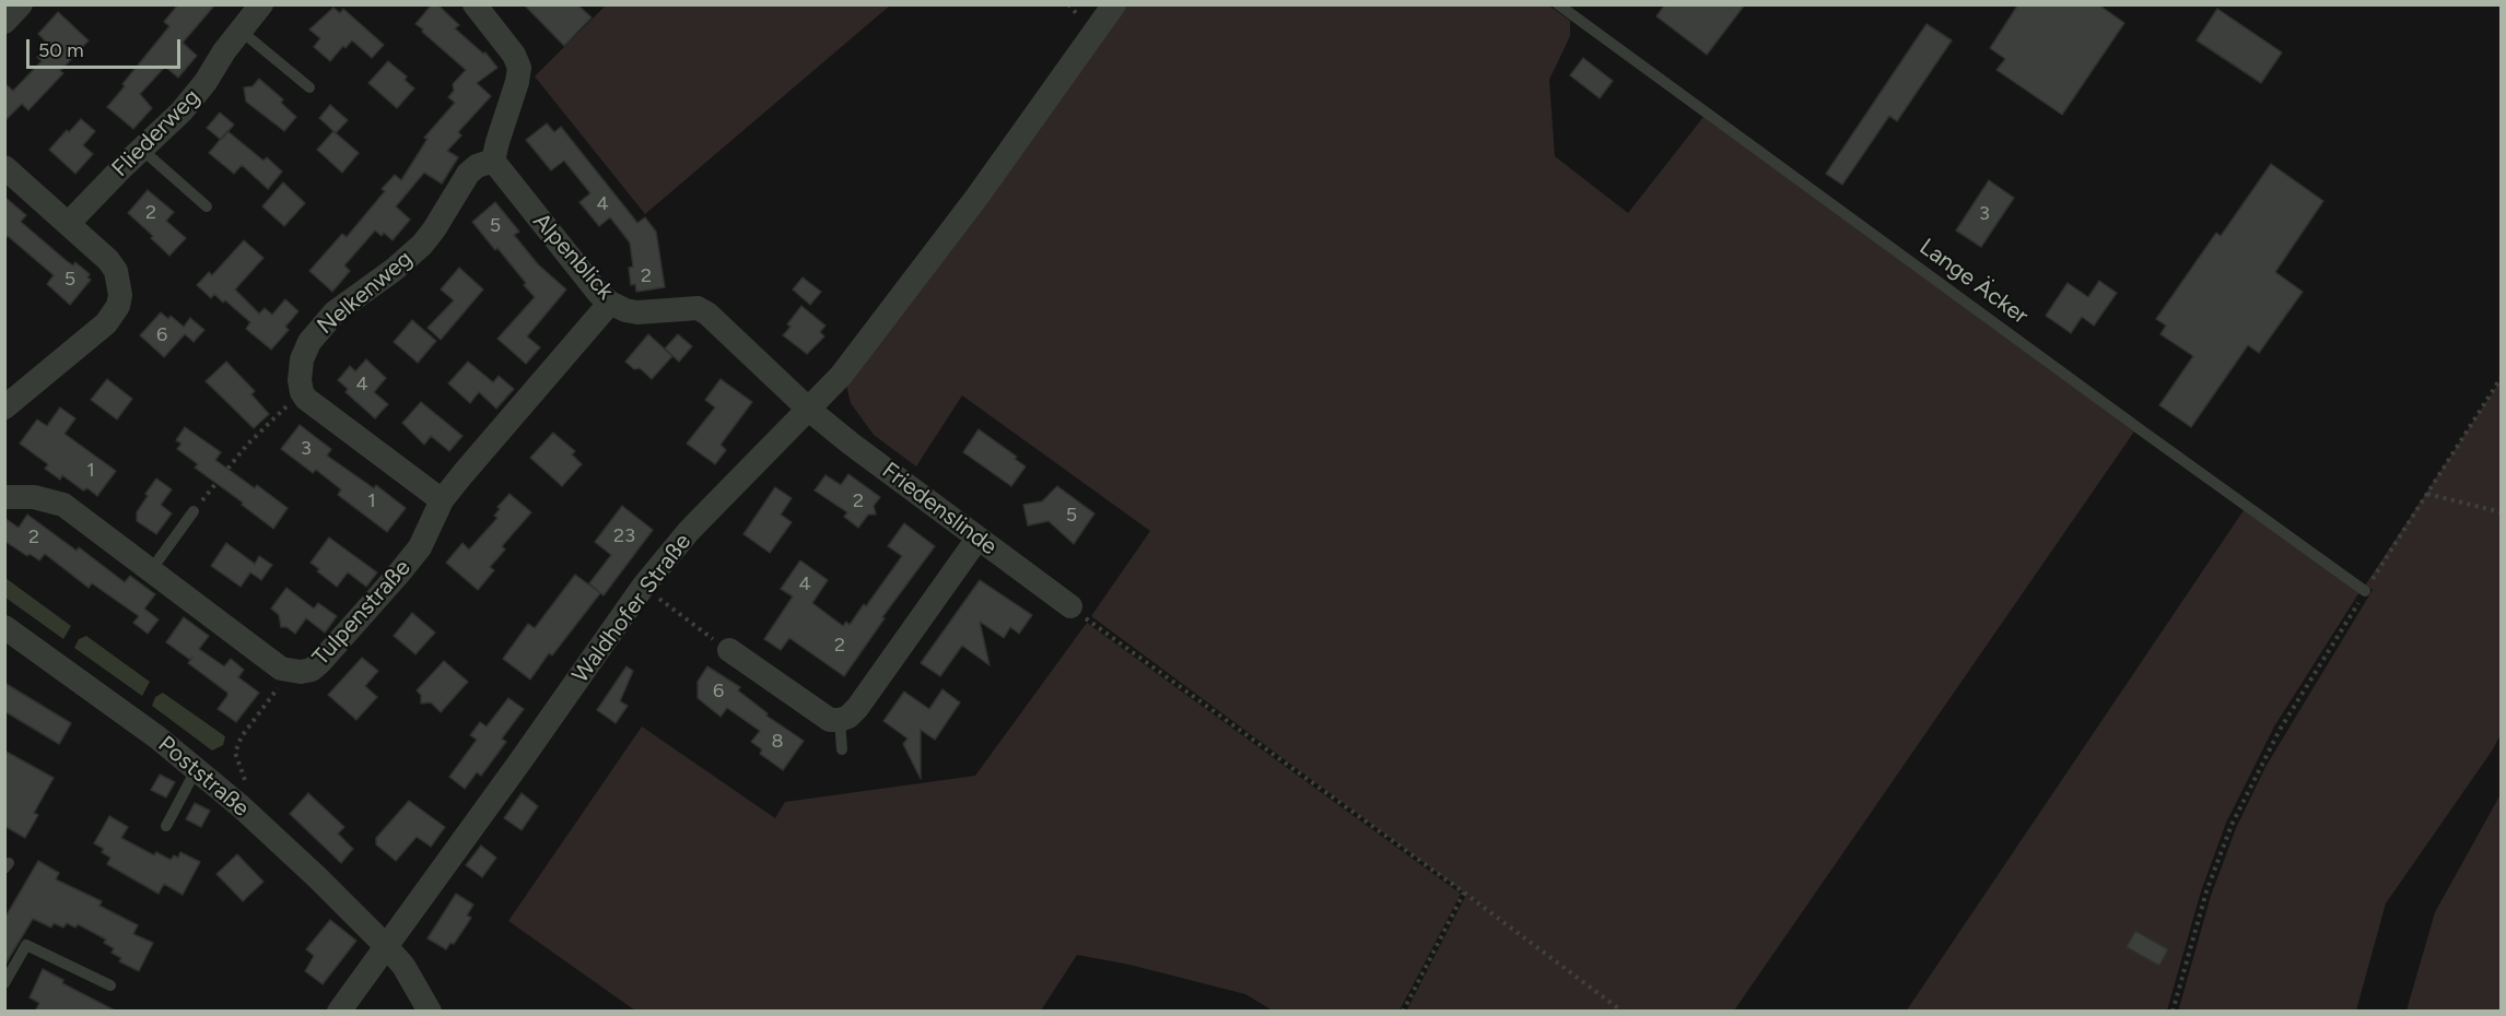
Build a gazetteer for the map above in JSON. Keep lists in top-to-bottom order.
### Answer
{
  "streets": {
    "street": [
      "Fliederweg",
      "Alpenblick",
      "Nelkenweg",
      "Friedenslinde",
      "Waldhofer Straße",
      "Tulpenstraße",
      "Poststraße"
    ],
    "lane": ["Lange Äcker"]
  },
  "crossings": [
    ["Alpenblick", "Nelkenweg"],
    ["Alpenblick", "Friedenslinde"],
    ["Alpenblick", "Waldhofer Straße"],
    ["Alpenblick", "Tulpenstraße"],
    ["Friedenslinde", "Waldhofer Straße"],
    ["Waldhofer Straße", "Poststraße"]
  ],
  "house_numbers": [
    "4",
    "2",
    "3",
    "5",
    "2",
    "5",
    "6",
    "4",
    "3",
    "1",
    "1",
    "2",
    "5",
    "23",
    "2",
    "4",
    "2",
    "6",
    "8"
  ],
  "scale_bar": "50 m"
}
